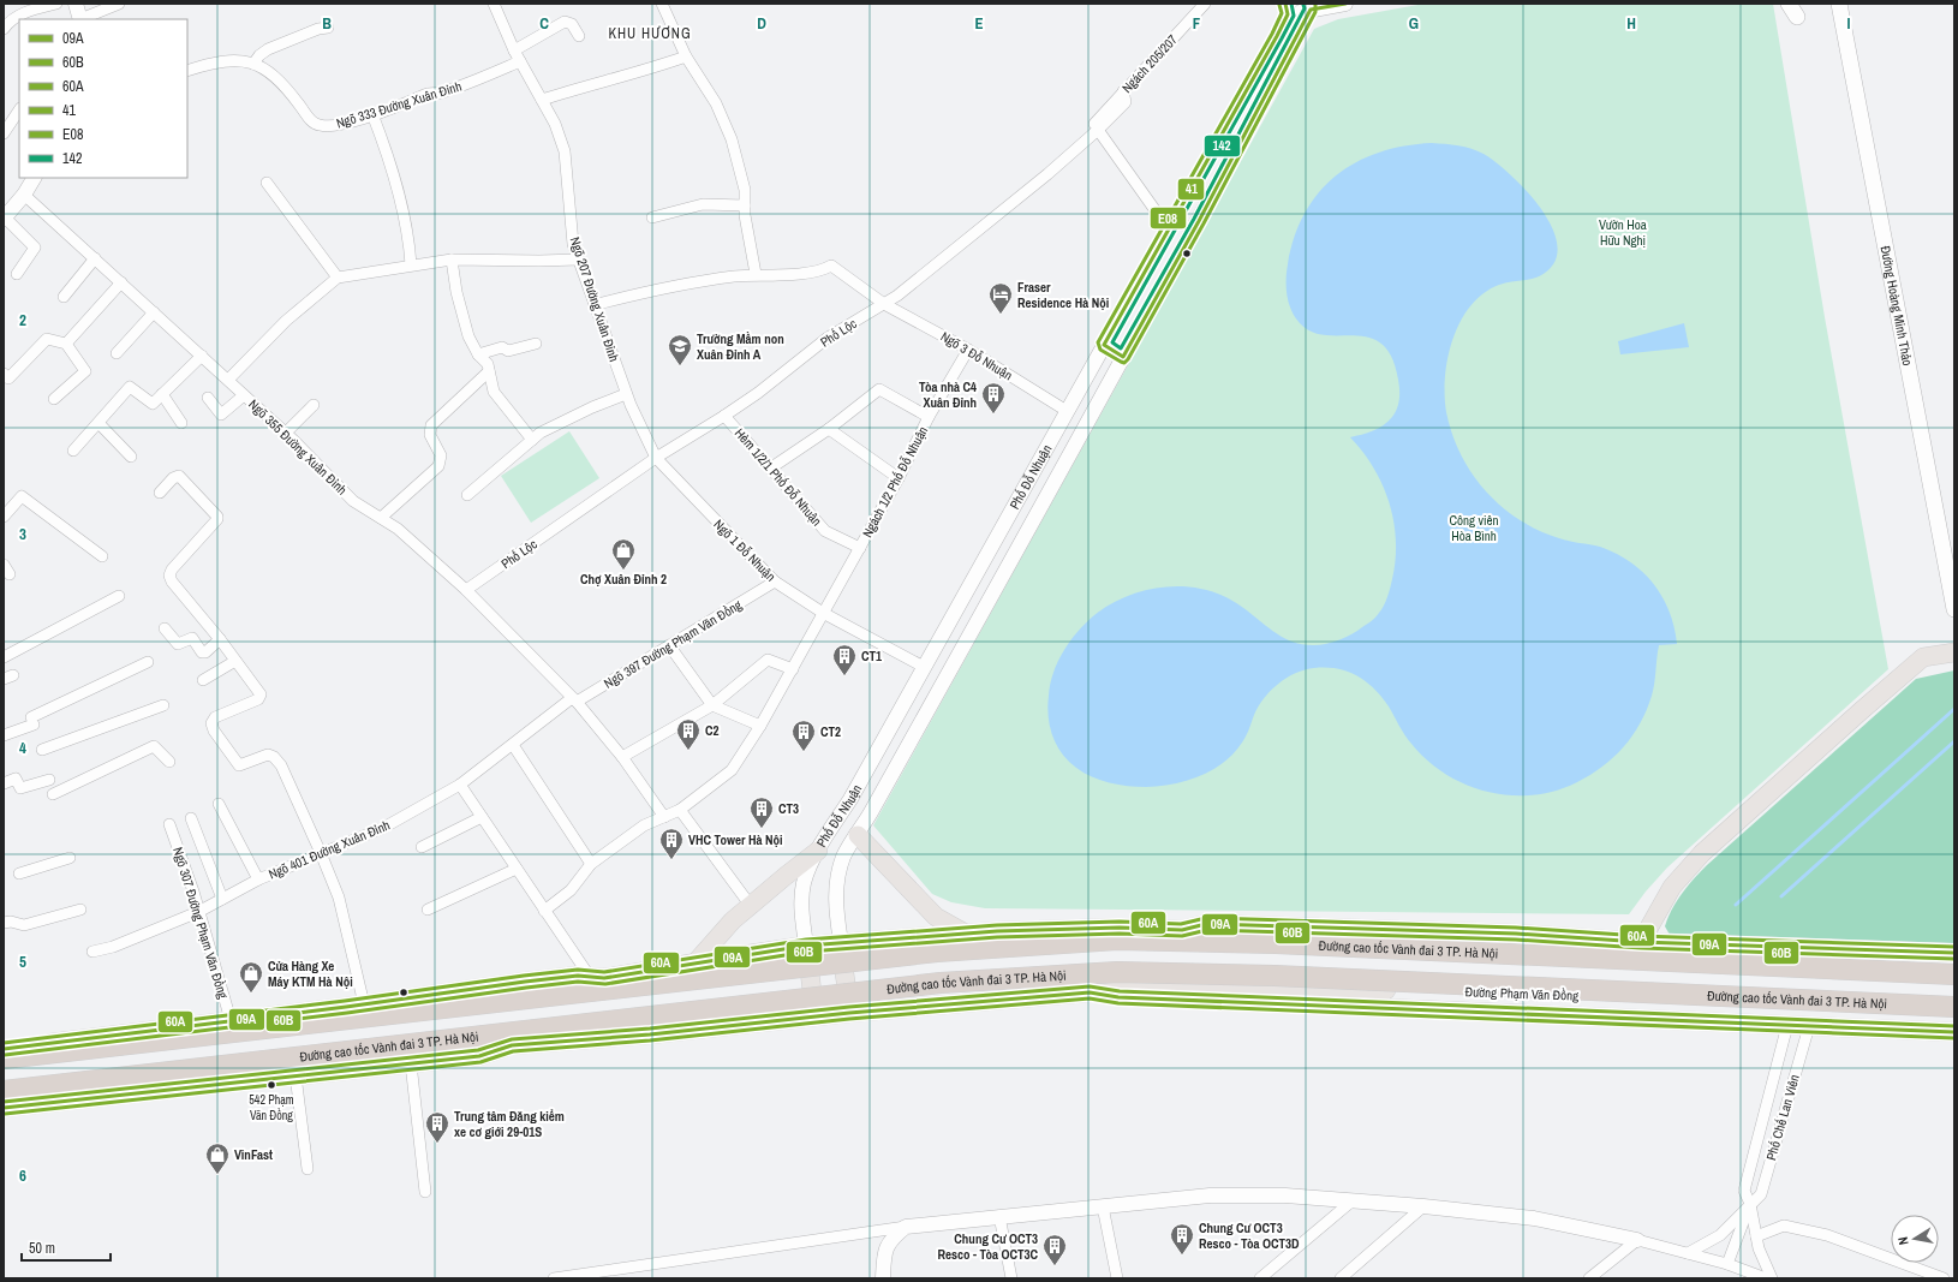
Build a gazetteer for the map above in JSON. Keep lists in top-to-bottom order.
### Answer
{
  "streets": {
    "highway": ["Đường cao tốc Vành đai 3 TP. Hà Nội"],
    "main road": ["Đường Hoàng Minh Thảo", "Đường Phạm Văn Đồng"],
    "street": [
      "Ngách 205/207",
      "Ngõ 333 Đường Xuân Đỉnh",
      "Ngõ 207 Đường Xuân Đỉnh",
      "Phố Lộc",
      "Ngõ 3 Đỗ Nhuận",
      "Ngõ 355 Đường Xuân Đỉnh",
      "Hẻm 1/2/1 Phố Đỗ Nhuận",
      "Phố Đỗ Nhuận",
      "Ngách 1/2 Phố Đỗ Nhuận",
      "Ngõ 1 Đỗ Nhuận",
      "Ngõ 397 Đường Phạm Văn Đồng",
      "Ngõ 401 Đường Xuân Đỉnh",
      "Ngõ 307 Đường Phạm Văn Đồng",
      "Phố Chế Lan Viên"
    ]
  },
  "crossings": [
    ["Ngách 205/207", "Phố Lộc"],
    ["Ngõ 333 Đường Xuân Đỉnh", "Ngõ 207 Đường Xuân Đỉnh"],
    ["Ngõ 207 Đường Xuân Đỉnh", "Phố Lộc"],
    ["Ngõ 207 Đường Xuân Đỉnh", "Ngõ 1 Đỗ Nhuận"],
    ["Phố Lộc", "Ngõ 3 Đỗ Nhuận"],
    ["Phố Lộc", "Ngõ 355 Đường Xuân Đỉnh"],
    ["Phố Lộc", "Hẻm 1/2/1 Phố Đỗ Nhuận"],
    ["Phố Lộc", "Ngõ 1 Đỗ Nhuận"],
    ["Ngõ 3 Đỗ Nhuận", "Phố Đỗ Nhuận"],
    ["Ngõ 3 Đỗ Nhuận", "Ngách 1/2 Phố Đỗ Nhuận"],
    ["Ngõ 355 Đường Xuân Đỉnh", "Ngách 1/2 Phố Đỗ Nhuận"],
    ["Ngõ 355 Đường Xuân Đỉnh", "Ngõ 397 Đường Phạm Văn Đồng"],
    ["Ngõ 355 Đường Xuân Đỉnh", "Ngõ 401 Đường Xuân Đỉnh"],
    ["Hẻm 1/2/1 Phố Đỗ Nhuận", "Ngách 1/2 Phố Đỗ Nhuận"],
    ["Phố Đỗ Nhuận", "Ngõ 1 Đỗ Nhuận"],
    ["Ngách 1/2 Phố Đỗ Nhuận", "Ngõ 1 Đỗ Nhuận"],
    ["Ngõ 1 Đỗ Nhuận", "Ngõ 397 Đường Phạm Văn Đồng"],
    ["Ngõ 397 Đường Phạm Văn Đồng", "Ngõ 401 Đường Xuân Đỉnh"],
    ["Ngõ 401 Đường Xuân Đỉnh", "Ngõ 307 Đường Phạm Văn Đồng"],
    ["Đường Phạm Văn Đồng", "Phố Chế Lan Viên"]
  ],
  "districts": ["KHU HƯƠNG"],
  "parks": ["Vườn Hoa Hữu Nghị", "Công viên Hòa Bình"],
  "places": {
    "hotel": ["Fraser Residence Hà Nội"],
    "school or university": ["Trường Mầm non Xuân Đỉnh A"],
    "building": [
      "Tòa nhà C4 Xuân Đỉnh",
      "CT1",
      "C2",
      "CT2",
      "CT3",
      "VHC Tower Hà Nội",
      "Trung tâm Đăng kiểm xe cơ giới 29-01S",
      "Chung Cư OCT3 Resco - Tòa OCT3D",
      "Chung Cư OCT3 Resco - Tòa OCT3C"
    ],
    "shop": ["Chợ Xuân Đỉnh 2", "Cửa Hàng Xe Máy KTM Hà Nội", "VinFast"],
    "other": ["542 Phạm Văn Đồng"]
  },
  "lines": [
    "transit line 41",
    "transit line E08",
    "transit line 142",
    "transit line 60A",
    "transit line 09A",
    "transit line 60B"
  ],
  "legend": [
    "09A",
    "60B",
    "60A",
    "41",
    "E08",
    "142"
  ],
  "scale_bar": "50 m",
  "north": "left",
  "grid": {
    "columns": [
      "B",
      "C",
      "D",
      "E",
      "F",
      "G",
      "H",
      "I"
    ],
    "rows": [
      "2",
      "3",
      "4",
      "5",
      "6"
    ]
  }
}
